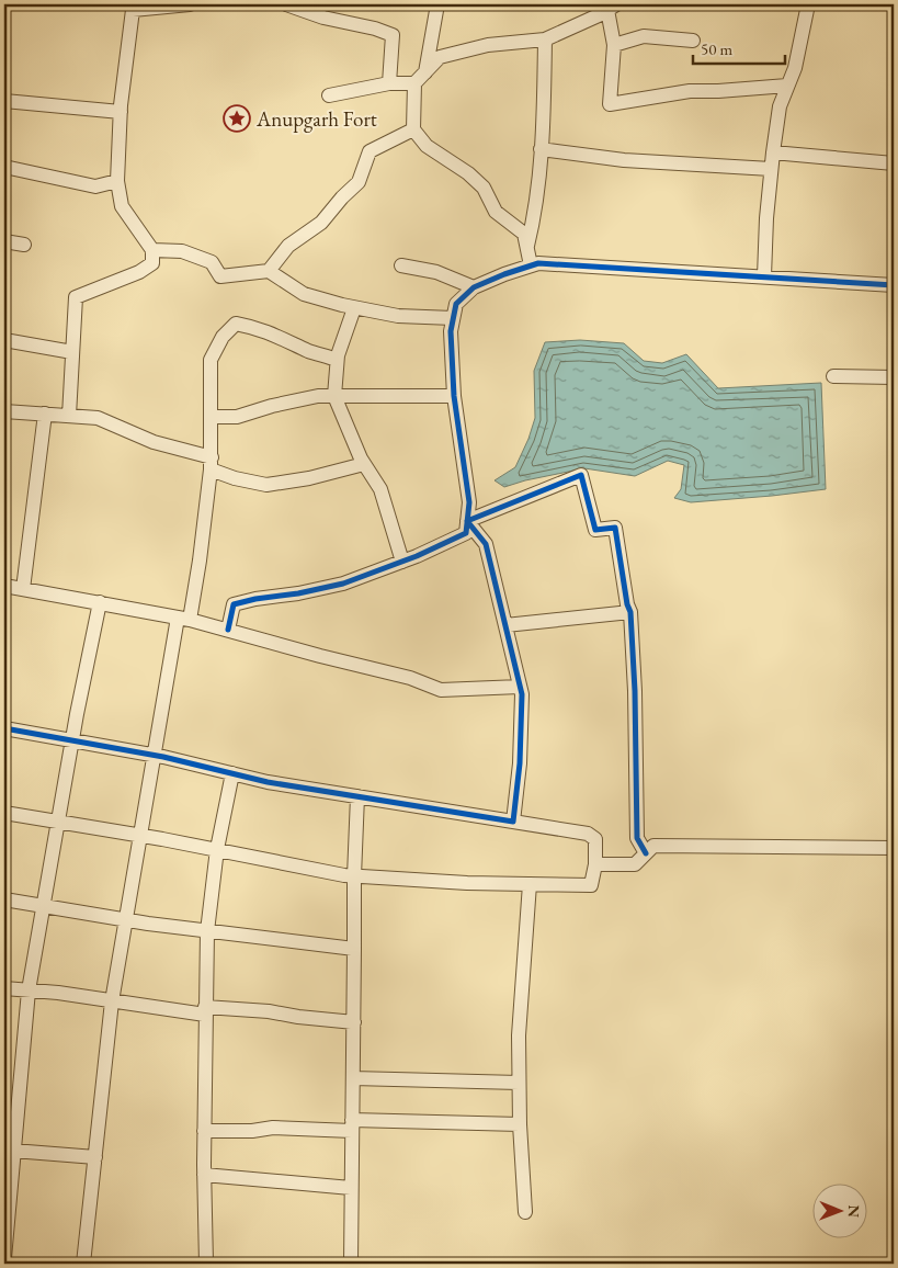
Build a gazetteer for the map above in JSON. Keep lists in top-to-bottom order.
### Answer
{
  "places": {
    "place": ["Anupgarh Fort"]
  },
  "scale_bar": "50 m",
  "north": "right"
}
